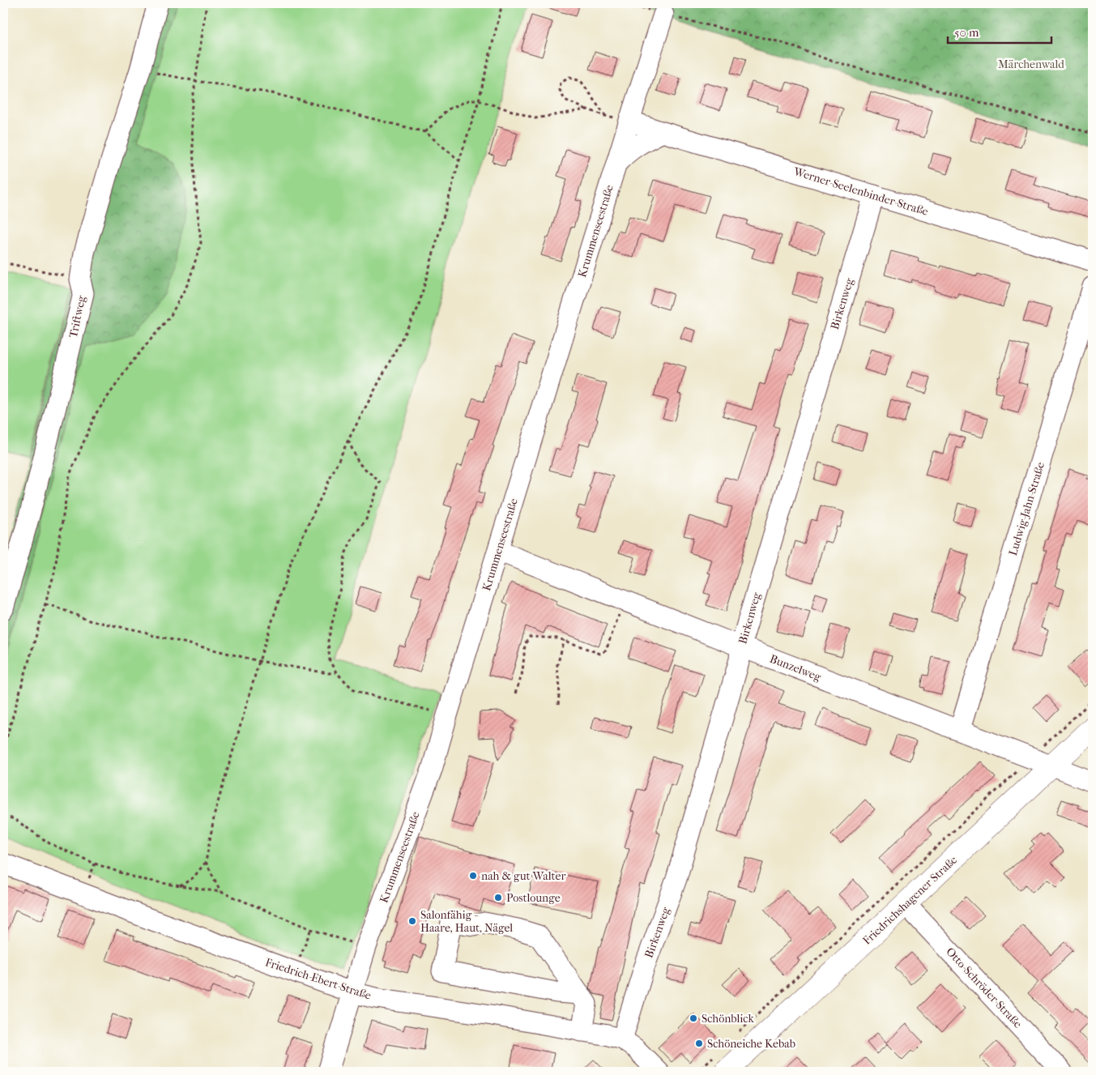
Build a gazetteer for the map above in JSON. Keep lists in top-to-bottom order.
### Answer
{
  "streets": {
    "main road": ["Friedrichshagener Straße"],
    "street": [
      "Werner-Seelenbinder-Straße",
      "Krummenseestraße",
      "Birkenweg",
      "Triftweg",
      "Ludwig-Jahn-Straße",
      "Bunzelweg",
      "Friedrich-Ebert-Straße",
      "Otto-Schröder-Straße"
    ]
  },
  "crossings": [
    ["Werner-Seelenbinder-Straße", "Krummenseestraße"],
    ["Werner-Seelenbinder-Straße", "Birkenweg"],
    ["Krummenseestraße", "Bunzelweg"],
    ["Krummenseestraße", "Friedrich-Ebert-Straße"],
    ["Birkenweg", "Bunzelweg"],
    ["Birkenweg", "Friedrich-Ebert-Straße"],
    ["Ludwig-Jahn-Straße", "Bunzelweg"],
    ["Bunzelweg", "Friedrichshagener Straße"],
    ["Friedrichshagener Straße", "Otto-Schröder-Straße"]
  ],
  "parks": ["Märchenwald"],
  "places": [
    "nah & gut Walter",
    "Postlounge",
    "Salonfähig - Haare, Haut, Nägel",
    "Schönblick",
    "Schöneiche Kebab"
  ],
  "scale_bar": "50 m"
}
